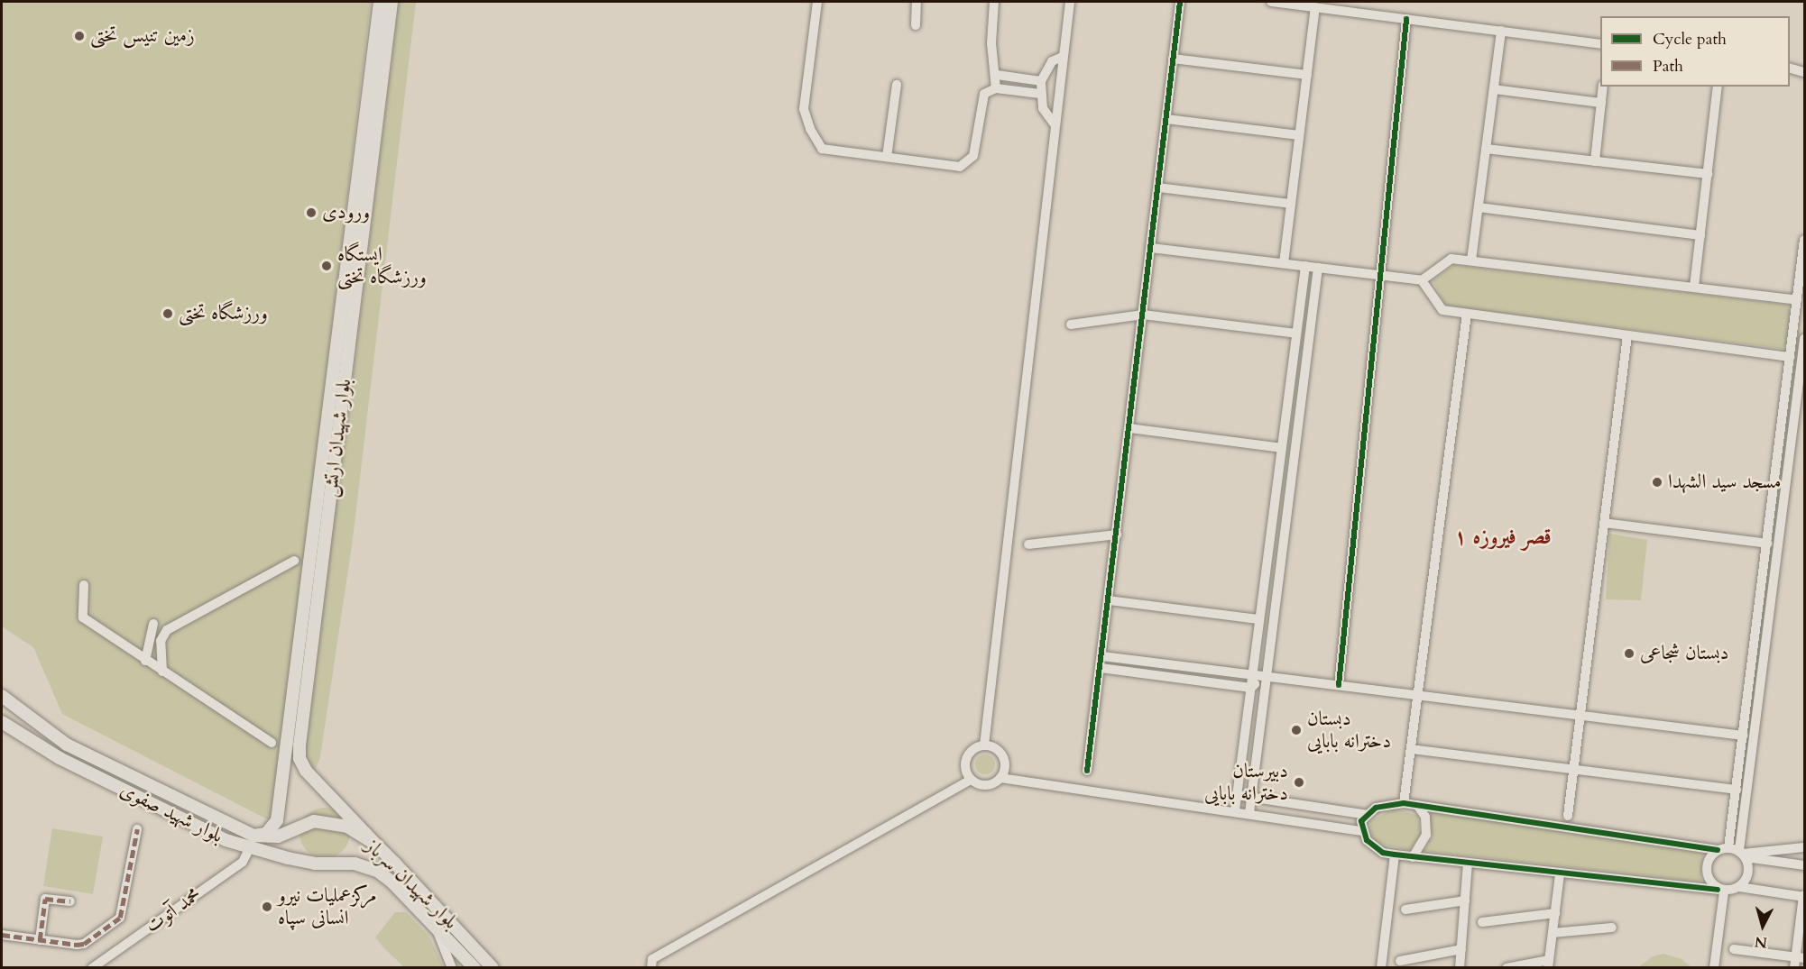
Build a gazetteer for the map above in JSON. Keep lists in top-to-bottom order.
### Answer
{
  "streets": {
    "main road": ["بلوار شهیدان ارتش", "بلوار شهید صفوی", "بلوار شهیدان سرباز"],
    "street": ["محمد آتوت"]
  },
  "crossings": [
    ["بلوار شهیدان ارتش", "بلوار شهید صفوی"],
    ["بلوار شهیدان ارتش", "بلوار شهیدان سرباز"],
    ["بلوار شهید صفوی", "بلوار شهیدان سرباز"],
    ["بلوار شهید صفوی", "محمد آتوت"]
  ],
  "districts": ["قصر فیروزه ۱"],
  "places": [
    "زمین تنیس تختی",
    "ورودی",
    "ایستگاه ورزشگاه تختی",
    "ورزشگاه تختی",
    "مسجد سید الشهدا",
    "دبستان شجاعی",
    "دبستان دخترانه بابایی",
    "دبیرستان دخترانه بابایی",
    "مرکزعملیات نیرو انسانی سپاه"
  ],
  "legend": ["Cycle path", "Path"],
  "north": "bottom"
}
